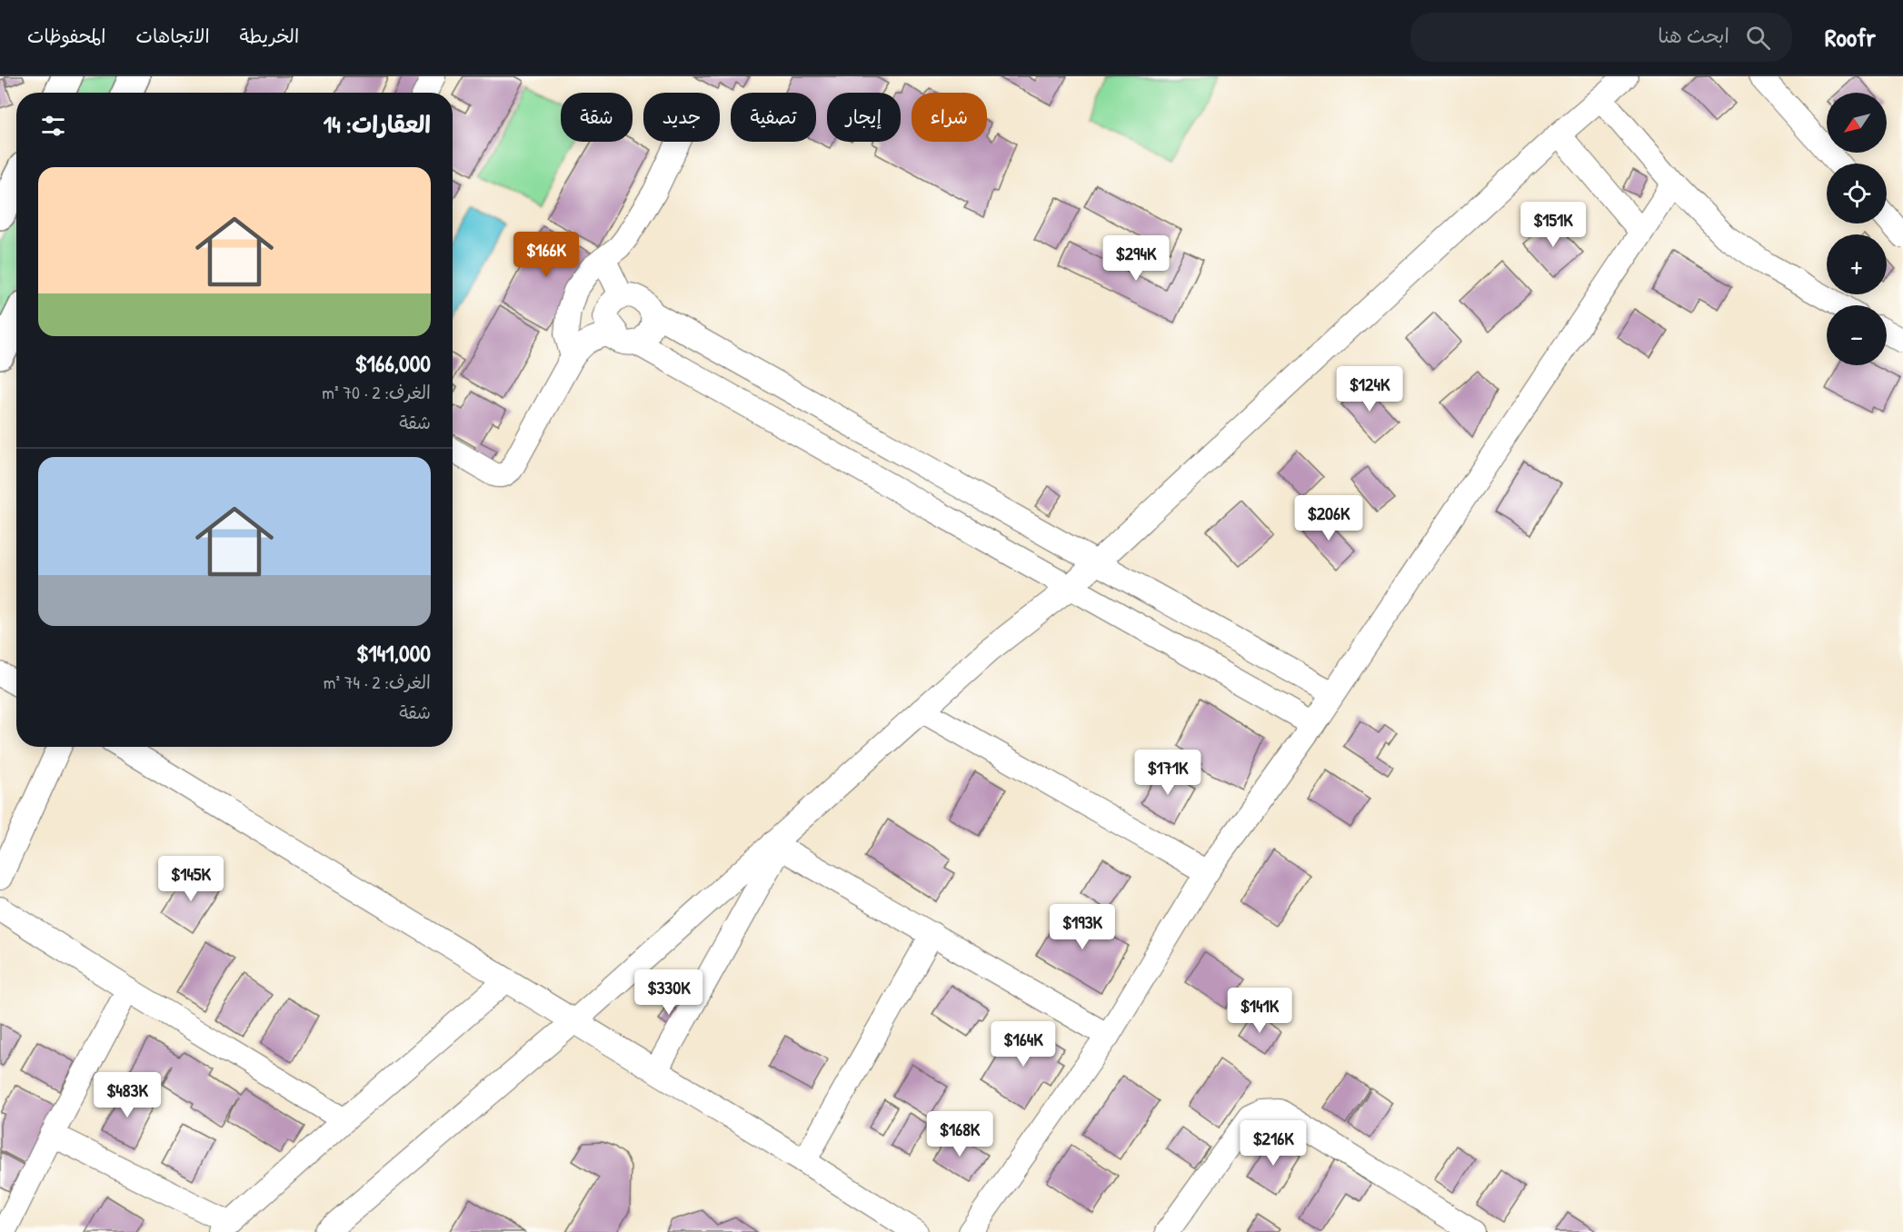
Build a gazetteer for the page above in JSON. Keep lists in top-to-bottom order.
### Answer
{
  "north": "bottom left",
  "page": {
    "header": "Roofr",
    "search": "ابحث هنا",
    "nav": ["الخريطة", "الاتجاهات", "المحفوظات"],
    "map_buttons": ["+", "−"],
    "chip": [
      "شراء",
      "إيجار",
      "تصفية",
      "جديد",
      "شقة"
    ],
    "heading": "العقارات: 14",
    "list": [
      {
        "name": "$166,000",
        "note": "الغرف: 2 · 70 m² · شقة"
      },
      {
        "name": "$141,000",
        "note": "الغرف: 2 · 74 m² · شقة"
      }
    ],
    "price": [
      "$151K",
      "$166K",
      "$294K",
      "$124K",
      "$206K",
      "$171K",
      "$145K",
      "$193K",
      "$330K",
      "$141K",
      "$164K",
      "$483K",
      "$168K",
      "$216K"
    ]
  }
}
